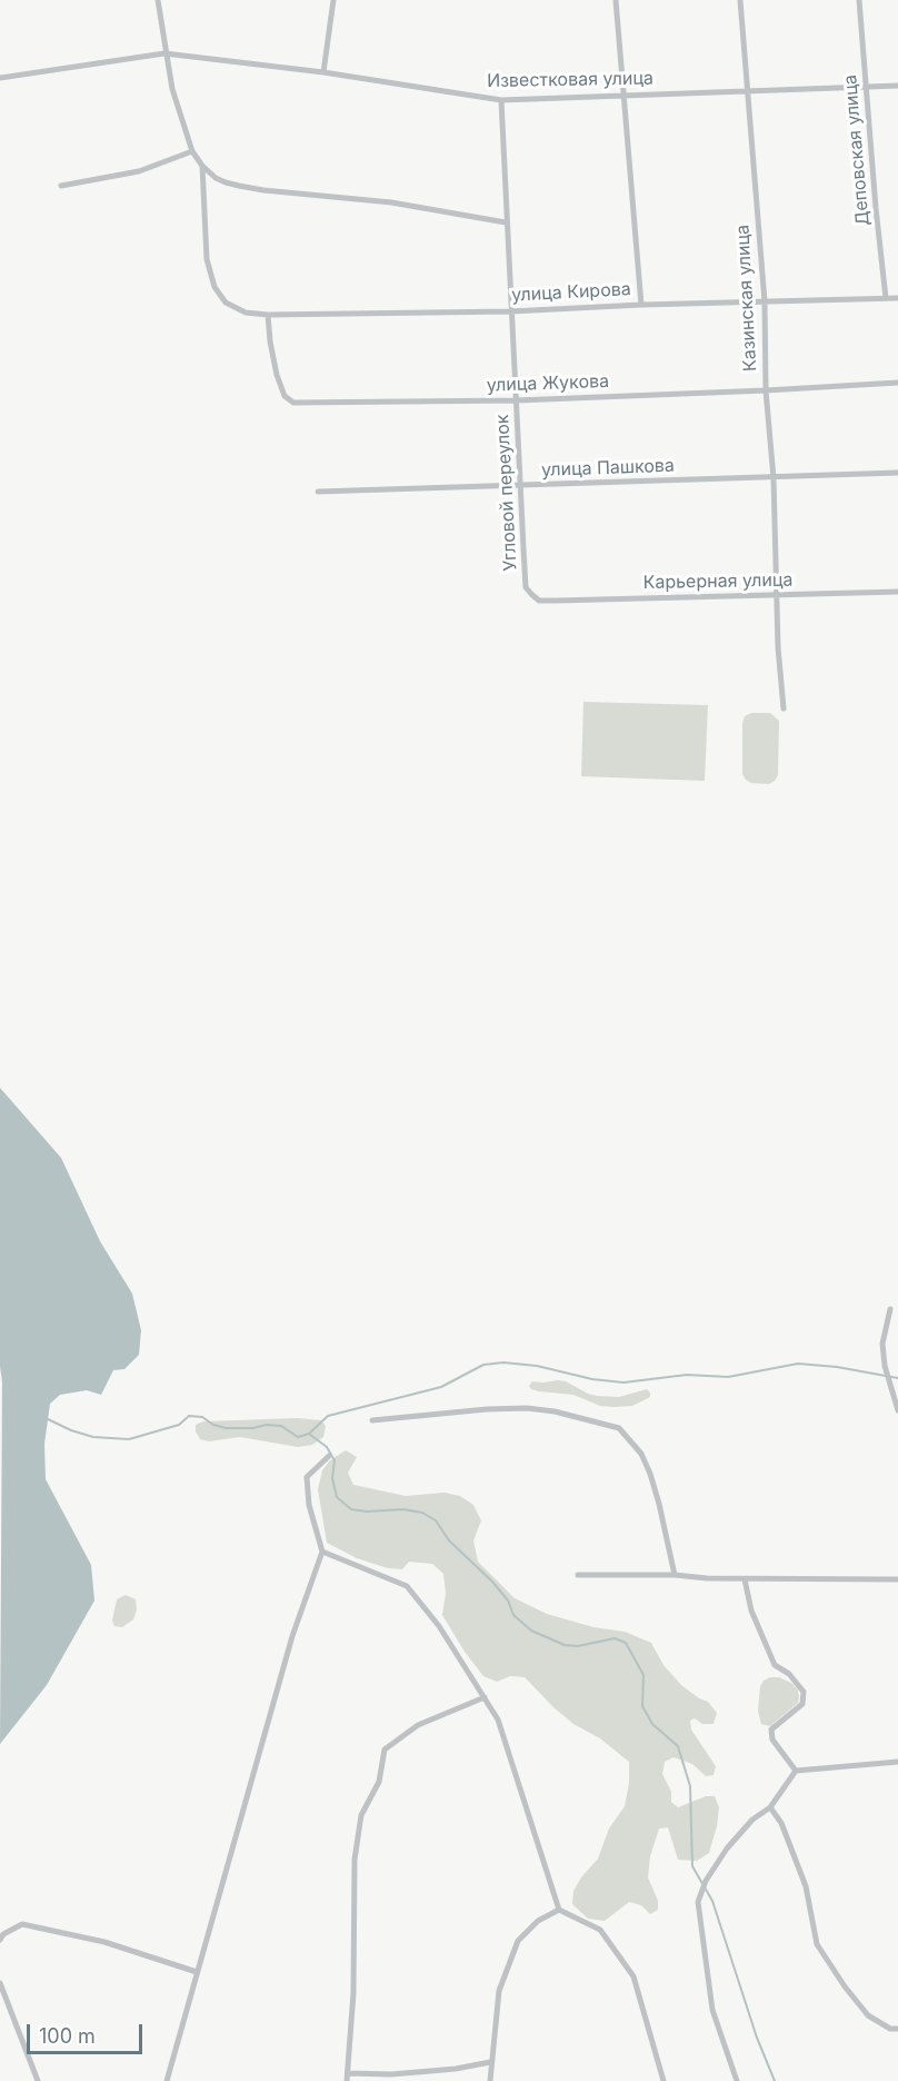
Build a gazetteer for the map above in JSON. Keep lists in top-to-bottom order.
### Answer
{
  "streets": {
    "street": [
      "Известковая улица",
      "Деповская улица",
      "улица Кирова",
      "Казинская улица",
      "улица Жукова",
      "улица Пашкова",
      "Угловой переулок",
      "Карьерная улица"
    ]
  },
  "crossings": [
    ["Известковая улица", "Деповская улица"],
    ["Известковая улица", "Казинская улица"],
    ["Известковая улица", "Угловой переулок"],
    ["Деповская улица", "улица Кирова"],
    ["улица Кирова", "Казинская улица"],
    ["улица Кирова", "улица Жукова"],
    ["улица Кирова", "Угловой переулок"],
    ["Казинская улица", "улица Жукова"],
    ["Казинская улица", "улица Пашкова"],
    ["Казинская улица", "Карьерная улица"],
    ["улица Жукова", "Угловой переулок"],
    ["улица Пашкова", "Угловой переулок"],
    ["Угловой переулок", "Карьерная улица"]
  ],
  "scale_bar": "100 m"
}
